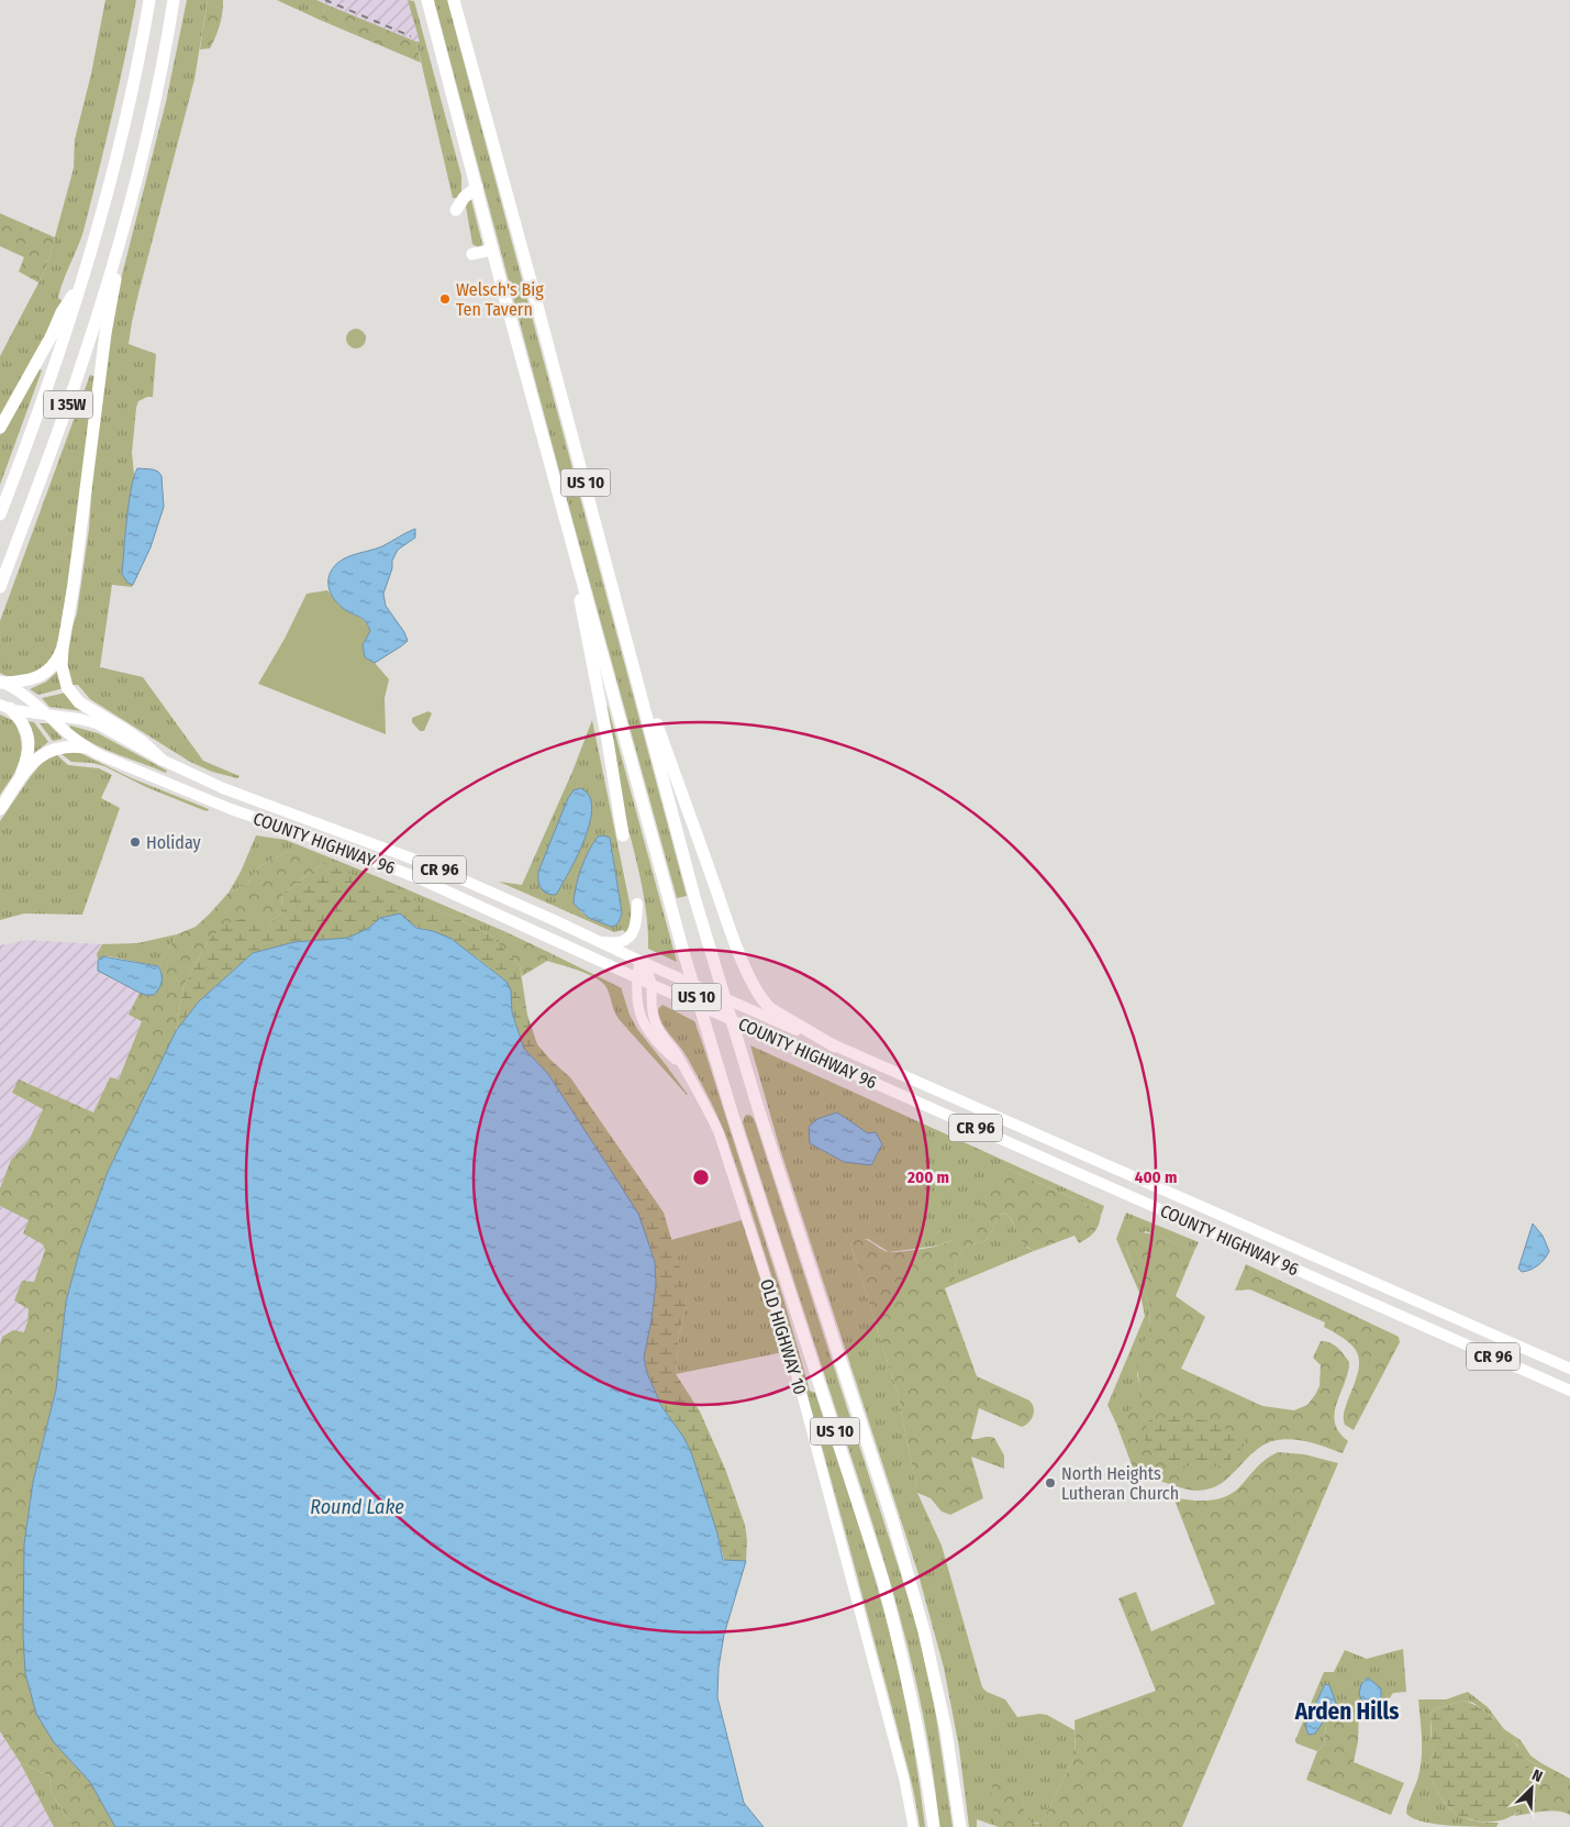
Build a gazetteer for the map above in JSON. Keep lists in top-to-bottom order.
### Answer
{
  "streets": {
    "highway": ["I 35W", "US 10"],
    "main road": ["COUNTY HIGHWAY 96", "CR 96"],
    "street": ["OLD HIGHWAY 10"]
  },
  "crossings": [
    ["COUNTY HIGHWAY 96", "OLD HIGHWAY 10"]
  ],
  "districts": ["Arden Hills"],
  "water": ["Round Lake"],
  "places": ["Welsch's Big Ten Tavern", "Holiday", "North Heights Lutheran Church"],
  "north": "top right",
  "rings": ["200 m", "400 m"]
}
